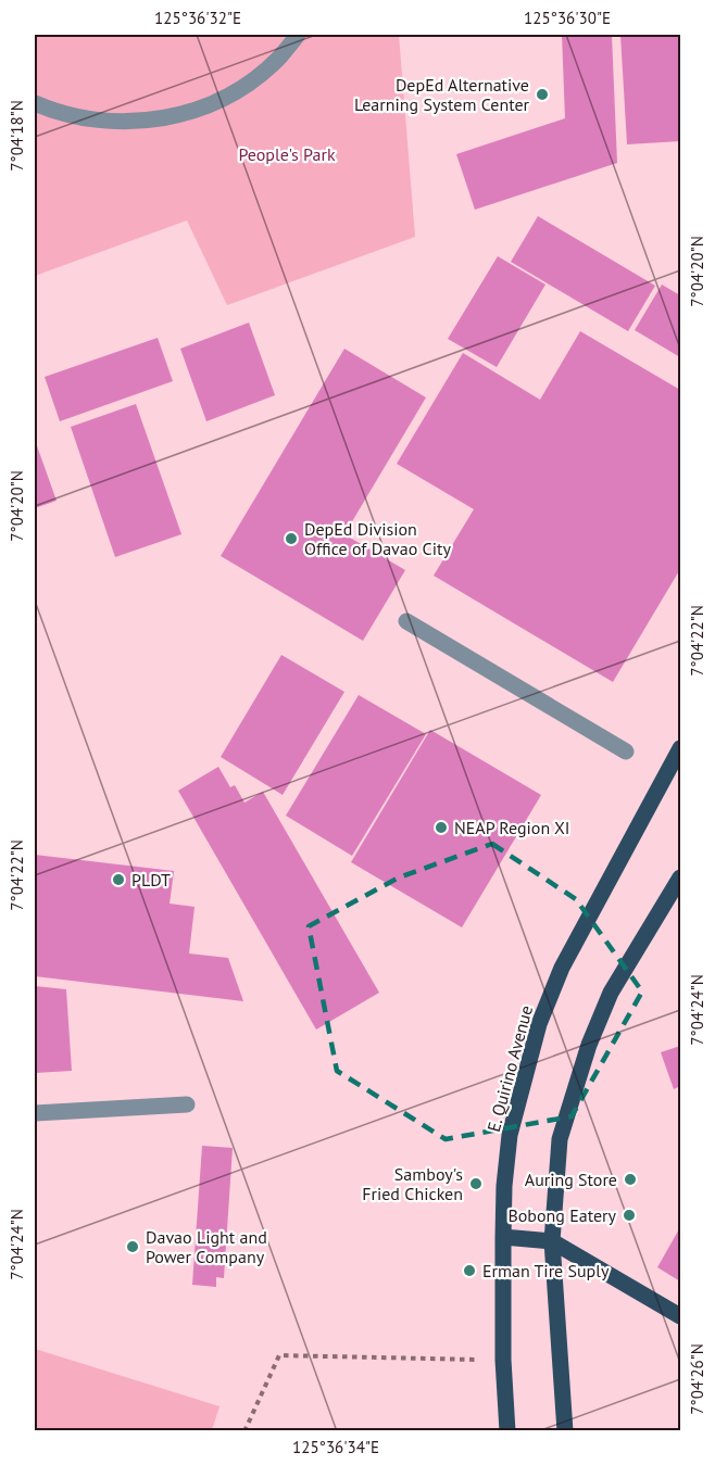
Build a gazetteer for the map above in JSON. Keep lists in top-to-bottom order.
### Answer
{
  "streets": {
    "main road": ["E. Quirino Avenue"]
  },
  "parks": ["People's Park"],
  "places": [
    "DepEd Alternative Learning System Center",
    "DepEd Division Office of Davao City",
    "NEAP Region XI",
    "PLDT",
    "Auring Store",
    "Samboy's Fried Chicken",
    "Bobong Eatery",
    "Davao Light and Power Company",
    "Erman Tire Suply"
  ],
  "coordinates": [
    "125°36'32\"E",
    "125°36'30\"E",
    "7°04'18\"N",
    "7°04'20\"N",
    "7°04'22\"N",
    "7°04'24\"N",
    "7°04'26\"N",
    "125°36'34\"E"
  ]
}
